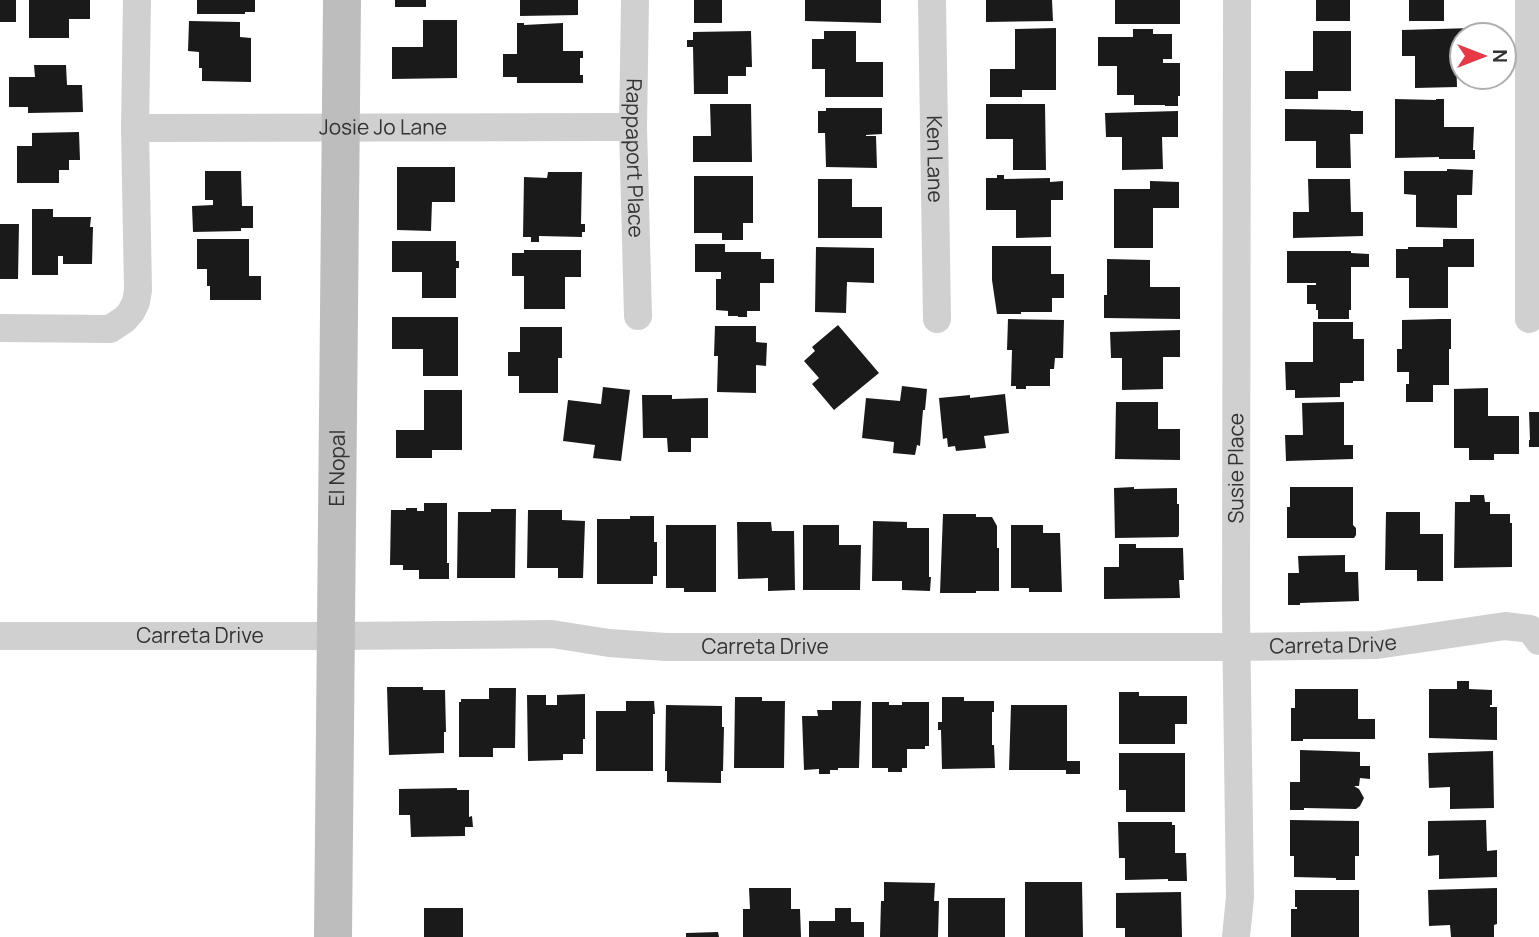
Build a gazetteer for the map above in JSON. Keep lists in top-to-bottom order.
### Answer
{
  "streets": {
    "main road": ["El Nopal"],
    "street": [
      "Josie Jo Lane",
      "Rappaport Place",
      "Ken Lane",
      "Susie Place",
      "Carreta Drive"
    ]
  },
  "crossings": [
    ["Josie Jo Lane", "Rappaport Place"],
    ["Josie Jo Lane", "El Nopal"],
    ["El Nopal", "Carreta Drive"],
    ["Susie Place", "Carreta Drive"]
  ],
  "north": "right"
}
